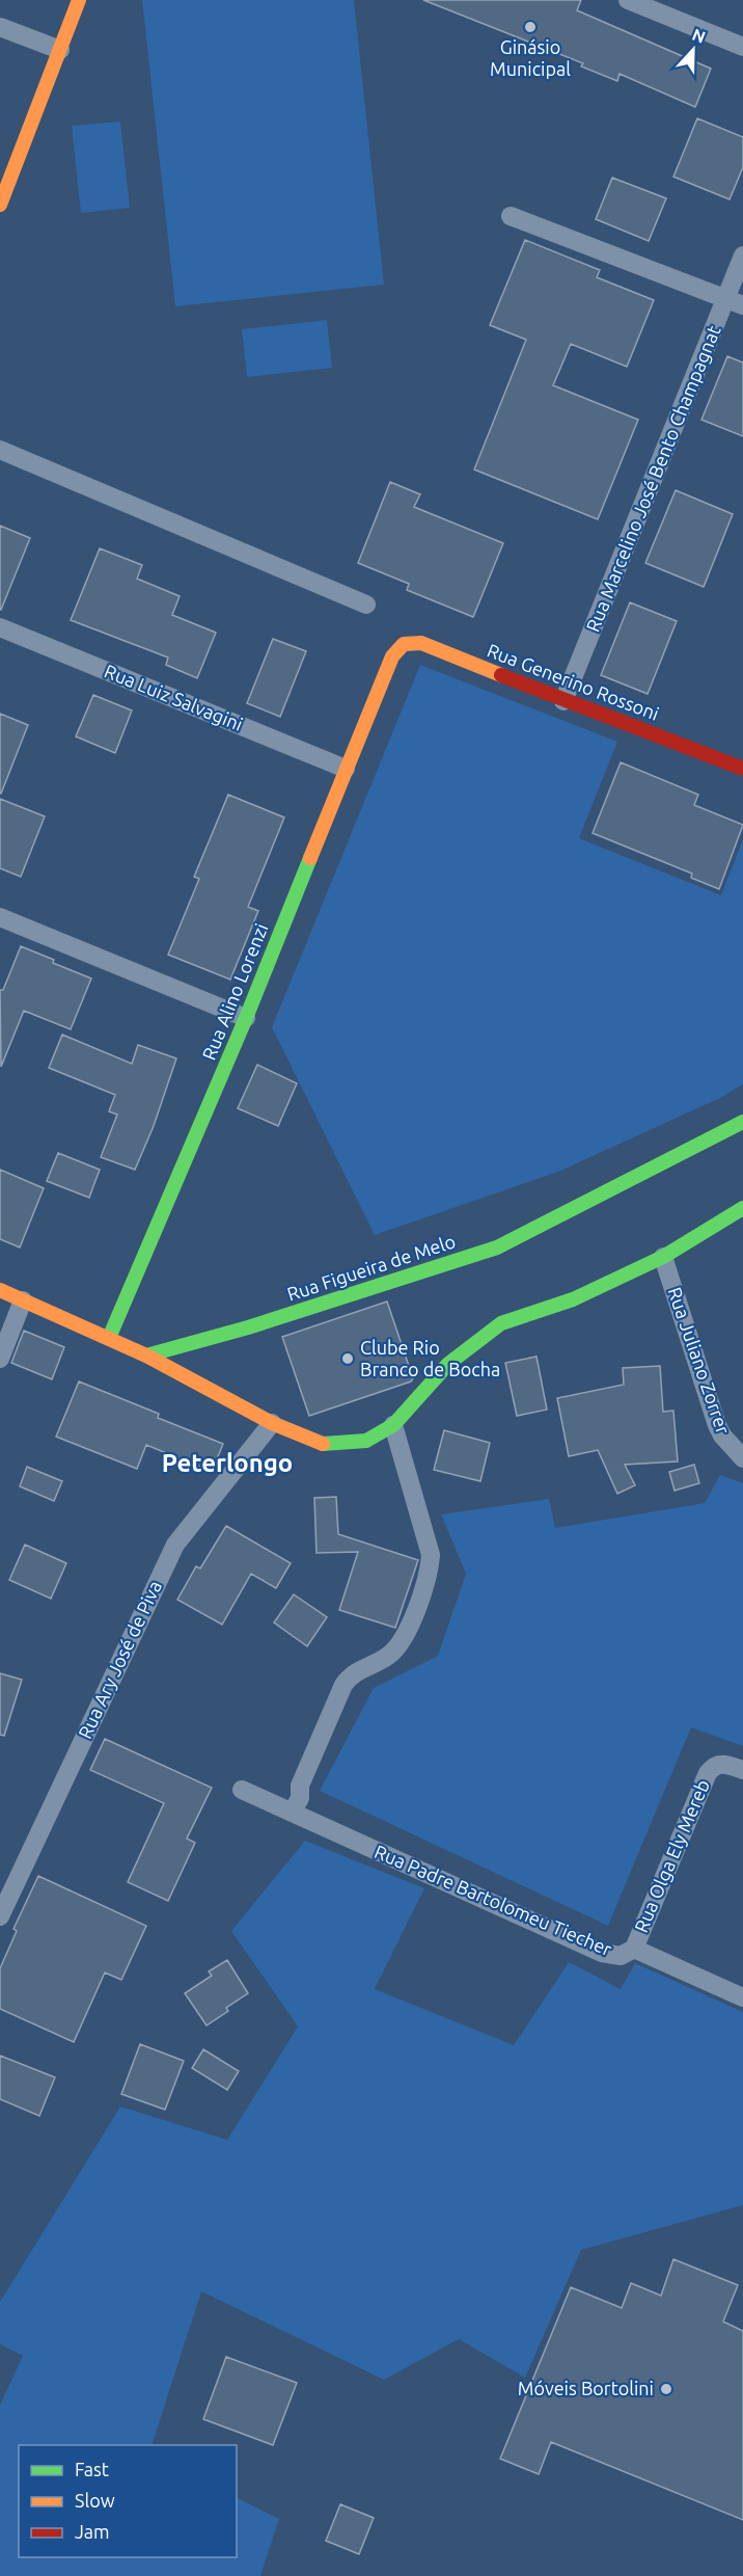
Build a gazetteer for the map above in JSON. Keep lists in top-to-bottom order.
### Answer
{
  "streets": {
    "street": [
      "Rua Marcelino José Bento Champagnat",
      "Rua Generino Rossoni",
      "Rua Luiz Salvagini",
      "Rua Alino Lorenzi",
      "Rua Figueira de Melo",
      "Rua Juliano Zorrer",
      "Rua Ary José de Piva",
      "Rua Olga Ely Mereb",
      "Rua Padre Bartolomeu Tiecher"
    ]
  },
  "crossings": [
    ["Rua Marcelino José Bento Champagnat", "Rua Generino Rossoni"],
    ["Rua Generino Rossoni", "Rua Alino Lorenzi"],
    ["Rua Luiz Salvagini", "Rua Alino Lorenzi"],
    ["Rua Olga Ely Mereb", "Rua Padre Bartolomeu Tiecher"]
  ],
  "districts": ["Peterlongo"],
  "places": ["Ginásio Municipal", "Clube Rio Branco de Bocha", "Móveis Bortolini"],
  "legend": ["Fast", "Slow", "Jam"],
  "north": "top"
}
